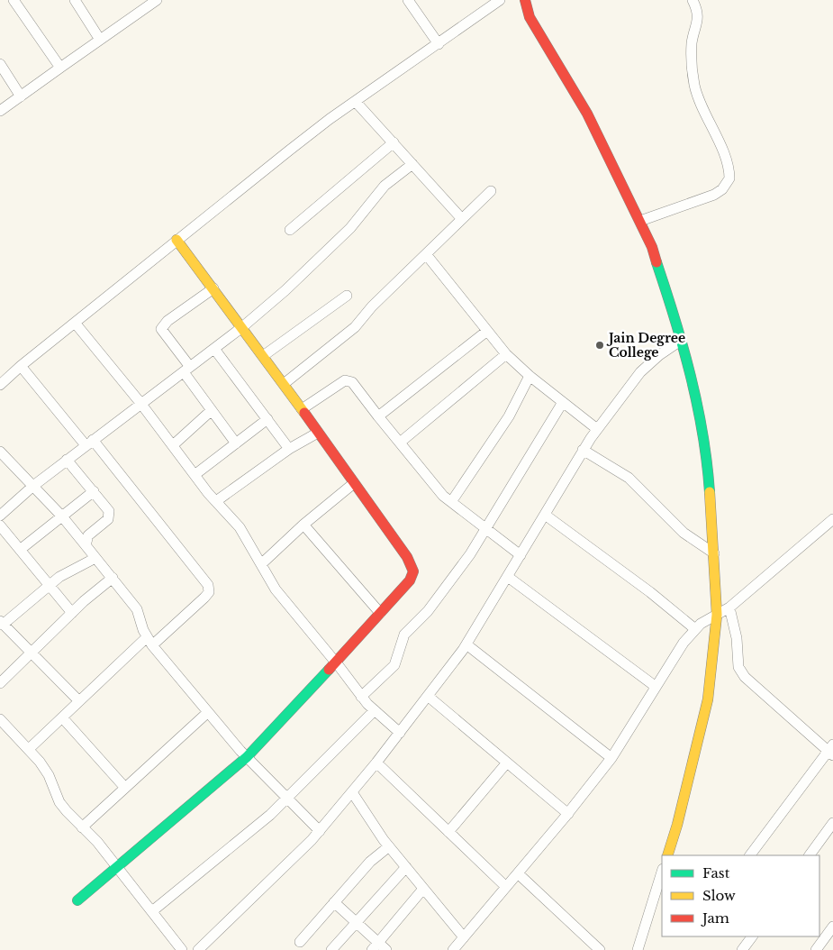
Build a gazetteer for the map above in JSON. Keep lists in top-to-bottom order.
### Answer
{
  "places": ["Jain Degree College"],
  "legend": ["Fast", "Slow", "Jam"]
}
